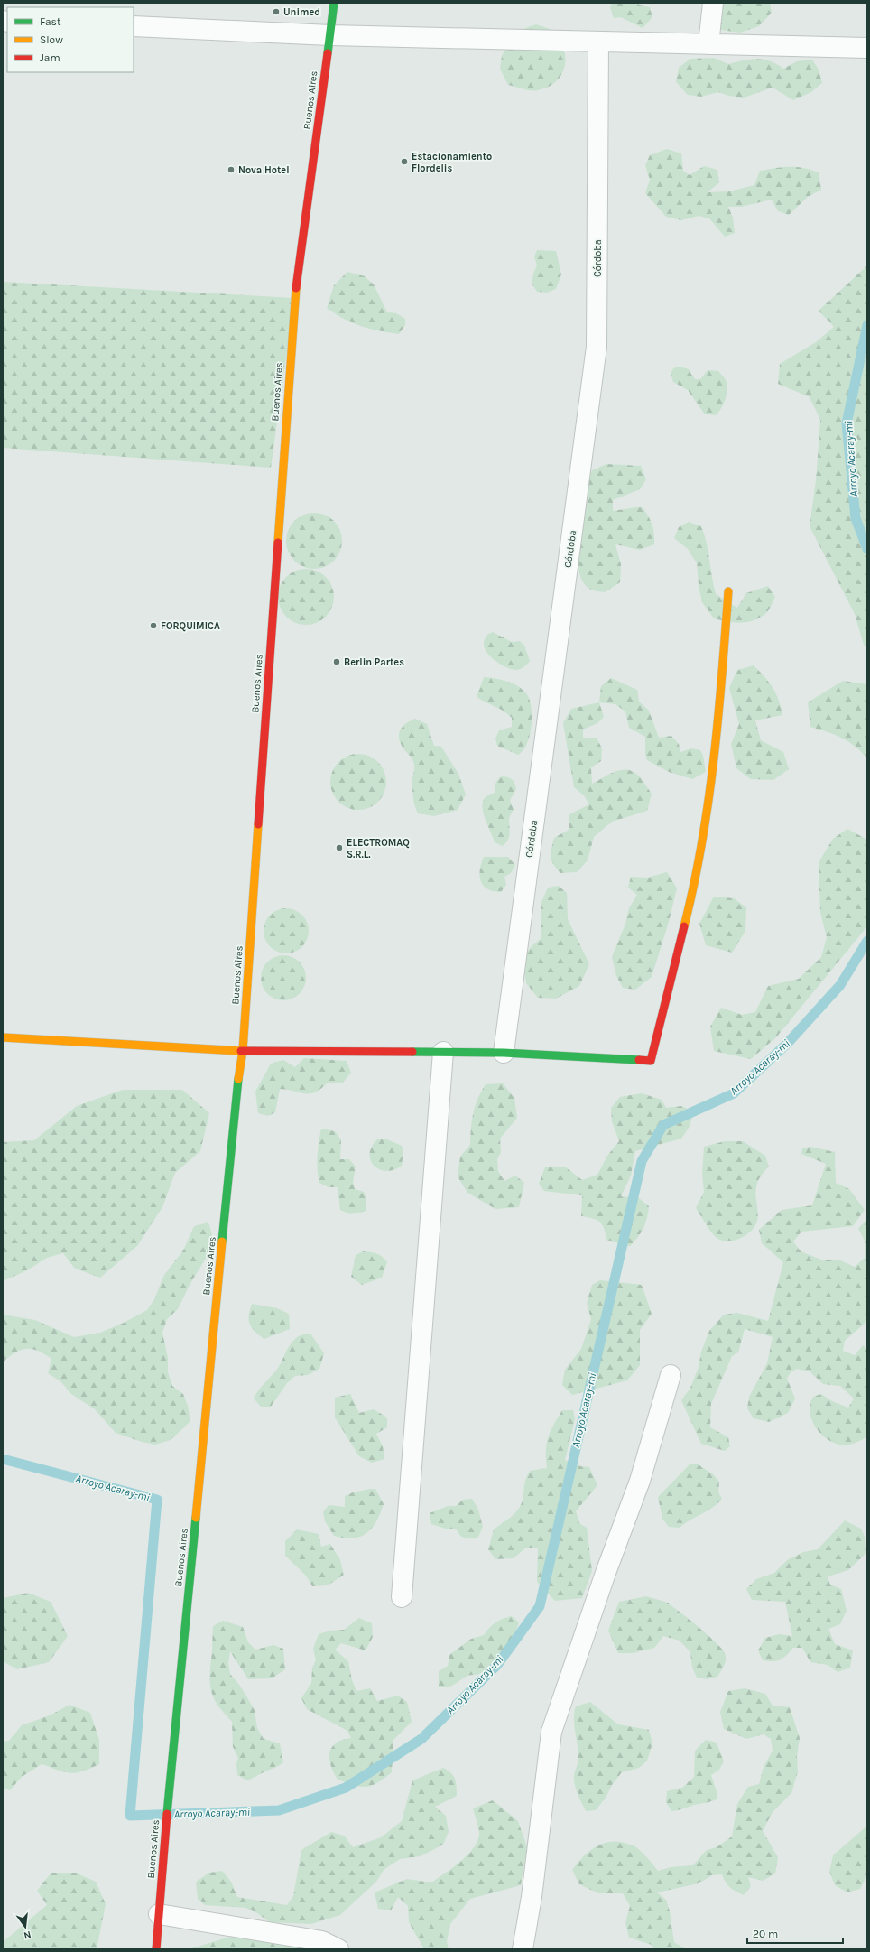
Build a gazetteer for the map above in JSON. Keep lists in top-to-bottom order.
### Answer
{
  "streets": {
    "street": ["Buenos Aires", "Córdoba"]
  },
  "water": ["Arroyo Acaray-mi"],
  "places": [
    "Unimed",
    "Estacionamiento Flordelis",
    "Nova Hotel",
    "FORQUIMICA",
    "Berlin Partes",
    "ELECTROMAQ S.R.L."
  ],
  "legend": ["Fast", "Slow", "Jam"],
  "scale_bar": "20 m",
  "north": "bottom"
}
